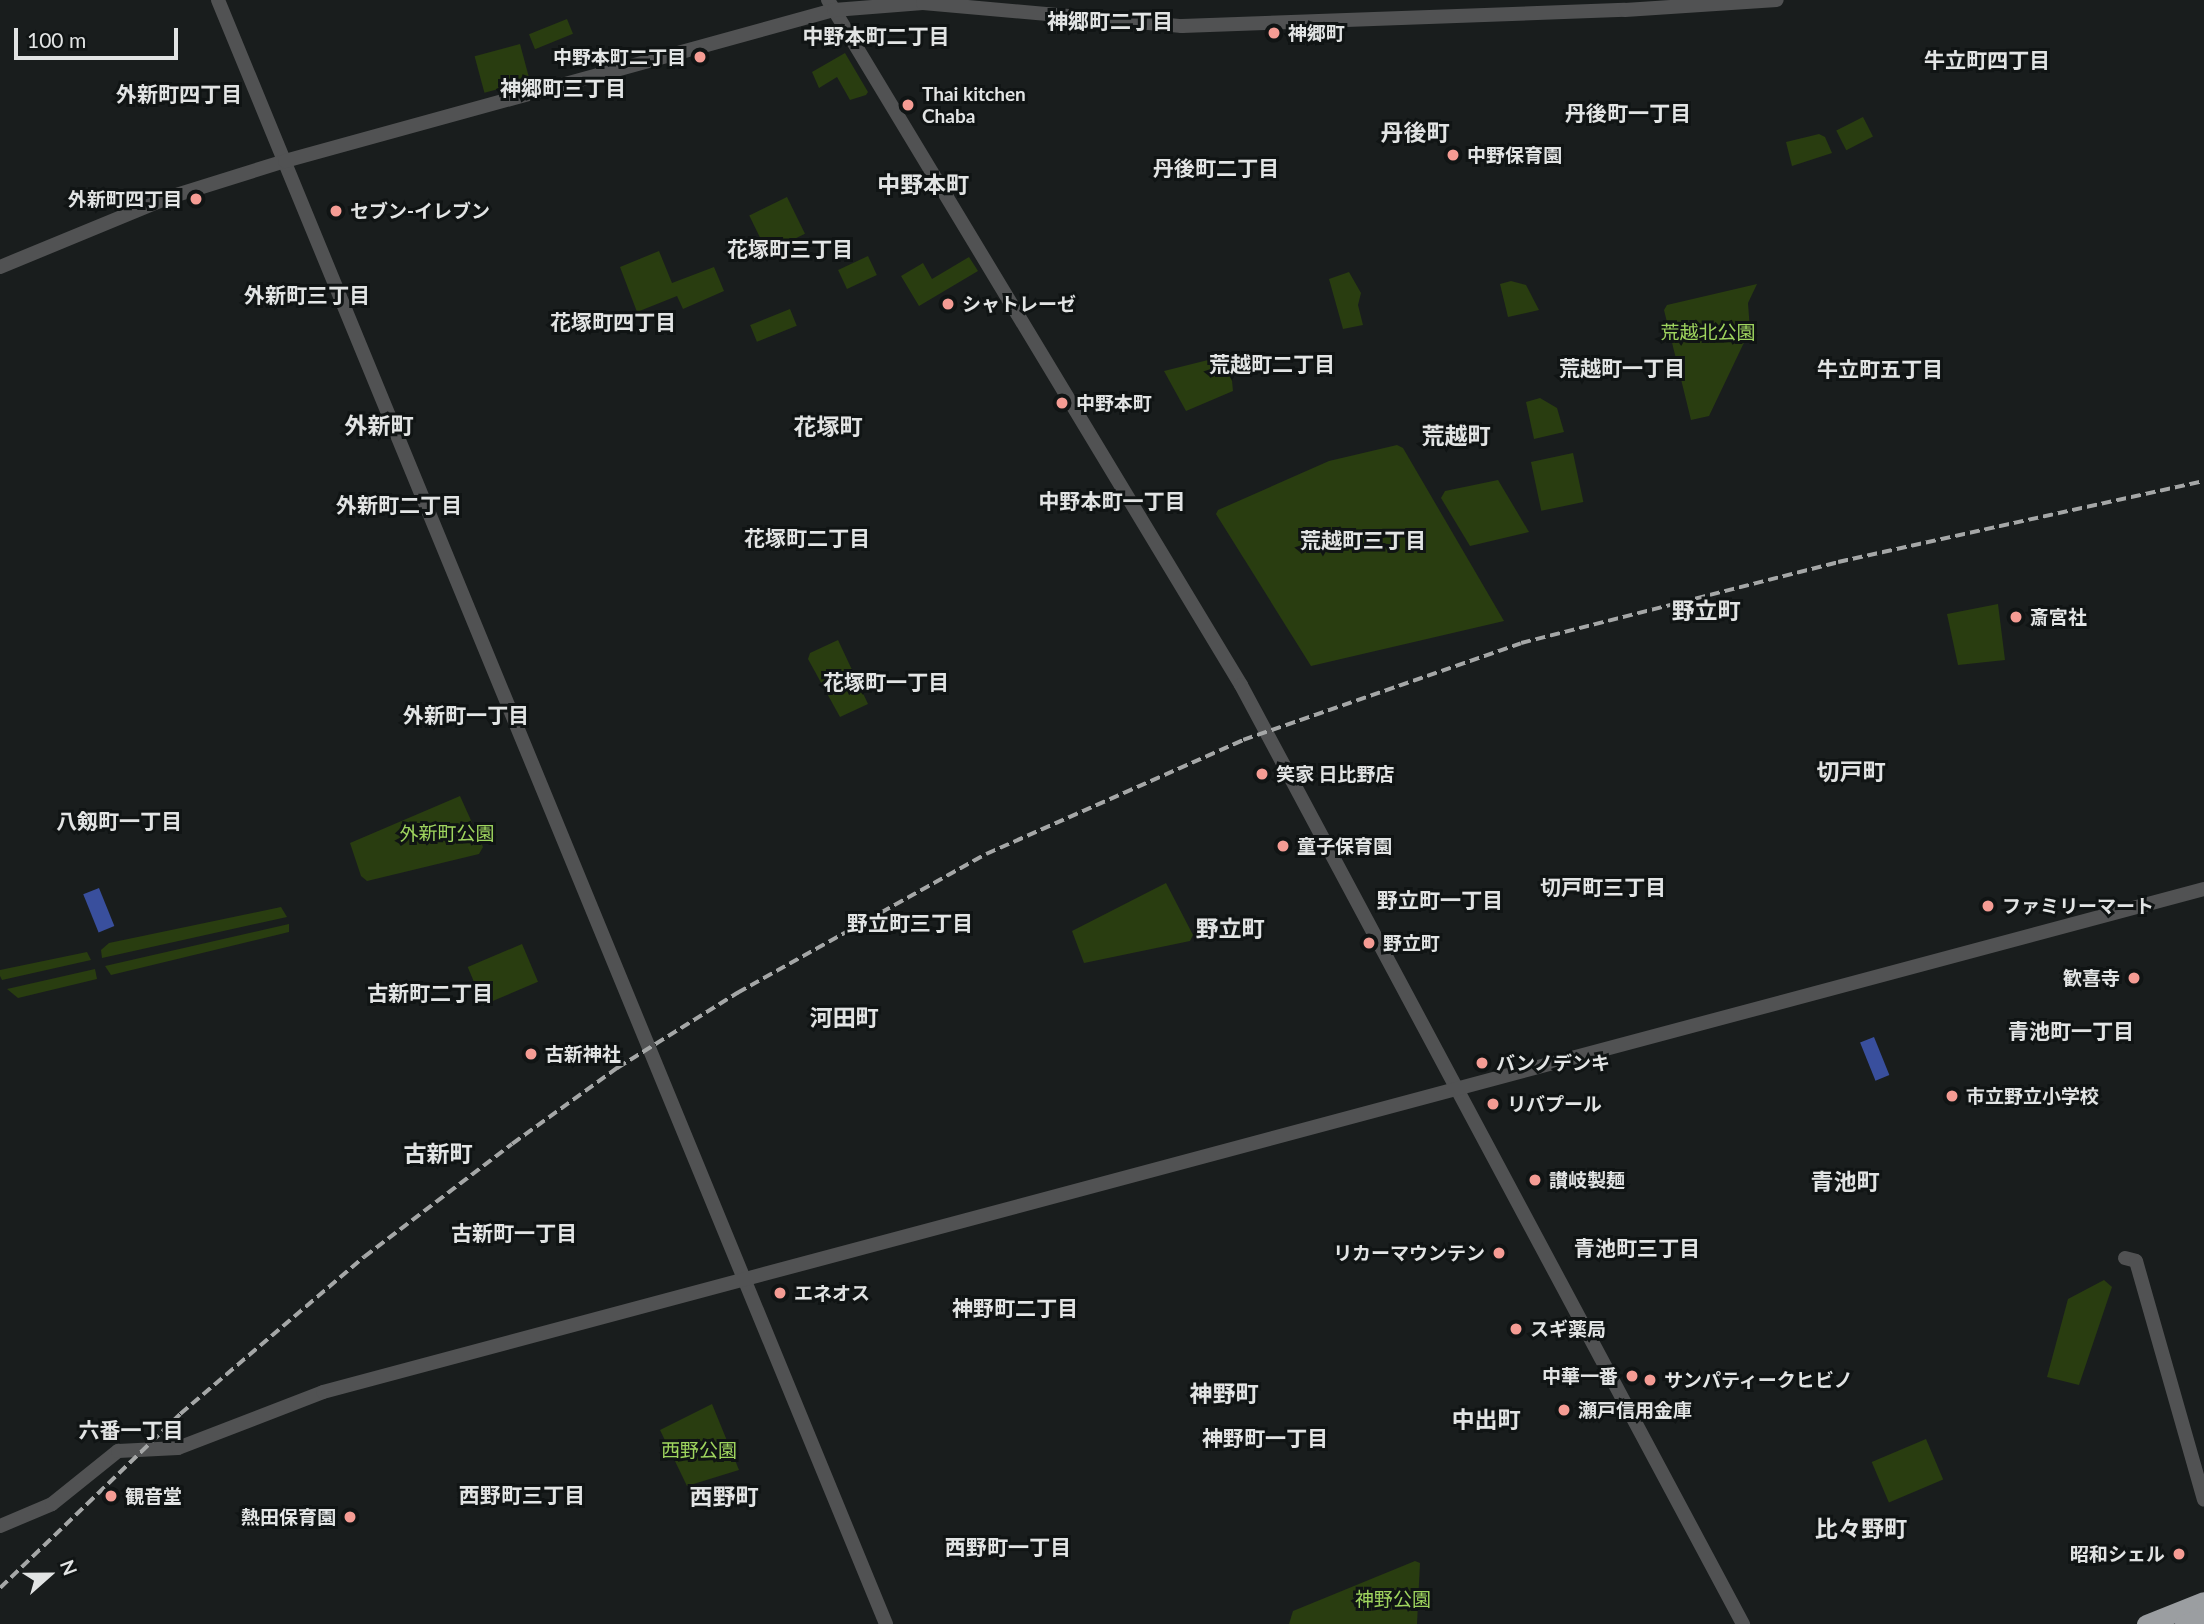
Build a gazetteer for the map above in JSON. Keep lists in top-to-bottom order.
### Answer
{
  "districts": [
    "神郷町二丁目",
    "中野本町二丁目",
    "牛立町四丁目",
    "神郷町三丁目",
    "外新町四丁目",
    "丹後町一丁目",
    "丹後町",
    "丹後町二丁目",
    "中野本町",
    "花塚町三丁目",
    "外新町三丁目",
    "花塚町四丁目",
    "荒越町二丁目",
    "荒越町一丁目",
    "牛立町五丁目",
    "外新町",
    "花塚町",
    "荒越町",
    "中野本町一丁目",
    "外新町二丁目",
    "花塚町二丁目",
    "荒越町三丁目",
    "野立町",
    "花塚町一丁目",
    "外新町一丁目",
    "切戸町",
    "八剱町一丁目",
    "切戸町三丁目",
    "野立町一丁目",
    "野立町三丁目",
    "野立町",
    "古新町二丁目",
    "河田町",
    "青池町一丁目",
    "古新町",
    "青池町",
    "古新町一丁目",
    "青池町三丁目",
    "神野町二丁目",
    "神野町",
    "中出町",
    "六番一丁目",
    "神野町一丁目",
    "西野町三丁目",
    "西野町",
    "比々野町",
    "西野町一丁目"
  ],
  "parks": [
    "荒越北公園",
    "外新町公園",
    "西野公園",
    "神野公園"
  ],
  "places": [
    "神郷町",
    "中野本町二丁目",
    "Thai kitchen Chaba",
    "中野保育園",
    "外新町四丁目",
    "セブン-イレブン",
    "シャトレーゼ",
    "中野本町",
    "斎宮社",
    "笑家 日比野店",
    "童子保育園",
    "ファミリーマート",
    "野立町",
    "歓喜寺",
    "古新神社",
    "バンノデンキ",
    "市立野立小学校",
    "リバプール",
    "讃岐製麺",
    "リカーマウンテン",
    "エネオス",
    "スギ薬局",
    "中華一番",
    "サンパティークヒビノ",
    "瀬戸信用金庫",
    "観音堂",
    "熱田保育園",
    "昭和シェル"
  ],
  "scale_bar": "100 m",
  "north": "right"
}
